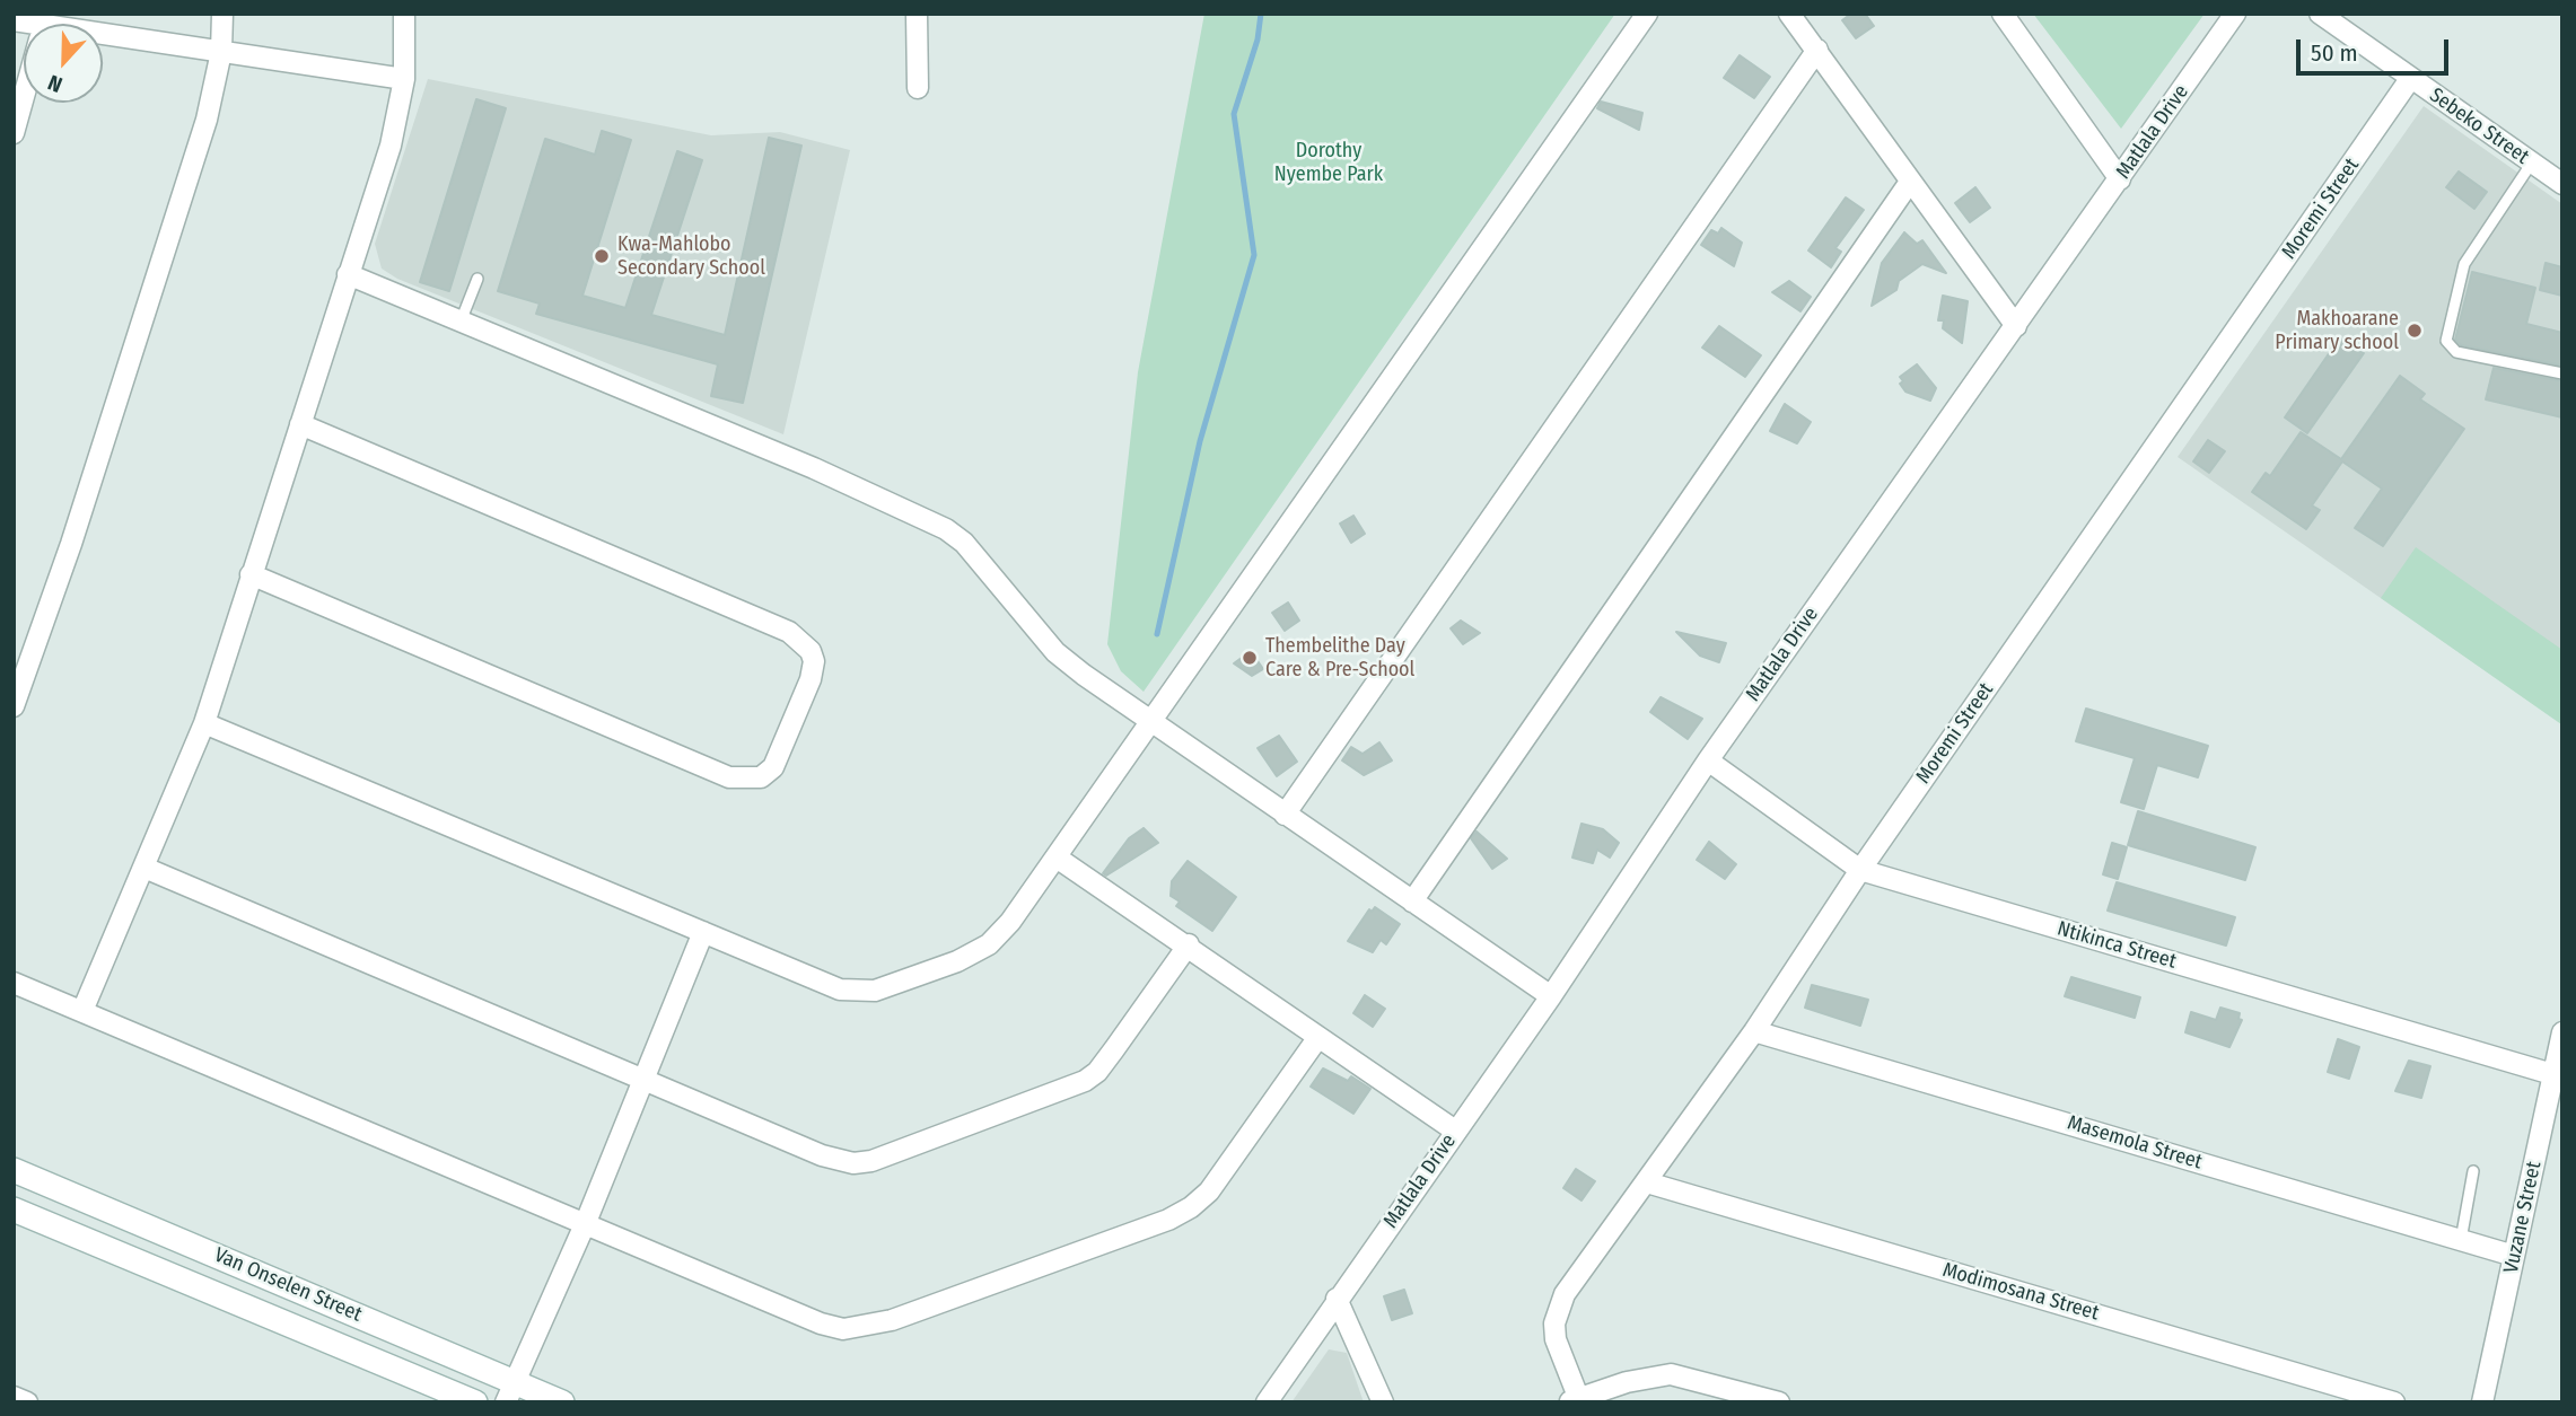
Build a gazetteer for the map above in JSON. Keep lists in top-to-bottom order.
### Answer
{
  "streets": {
    "main road": ["Van Onselen Street"],
    "street": [
      "Sebeko Street",
      "Matlala Drive",
      "Moremi Street",
      "Ntikinca Street",
      "Masemola Street",
      "Vuzane Street",
      "Modimosana Street"
    ]
  },
  "crossings": [
    ["Sebeko Street", "Moremi Street"],
    ["Matlala Drive", "Ntikinca Street"],
    ["Moremi Street", "Ntikinca Street"],
    ["Moremi Street", "Masemola Street"],
    ["Moremi Street", "Modimosana Street"],
    ["Ntikinca Street", "Vuzane Street"],
    ["Masemola Street", "Vuzane Street"]
  ],
  "parks": ["Dorothy Nyembe Park"],
  "places": ["Kwa-Mahlobo Secondary School", "Makhoarane Primary school", "Thembelithe Day Care & Pre-School"],
  "scale_bar": "50 m",
  "north": "bottom"
}
